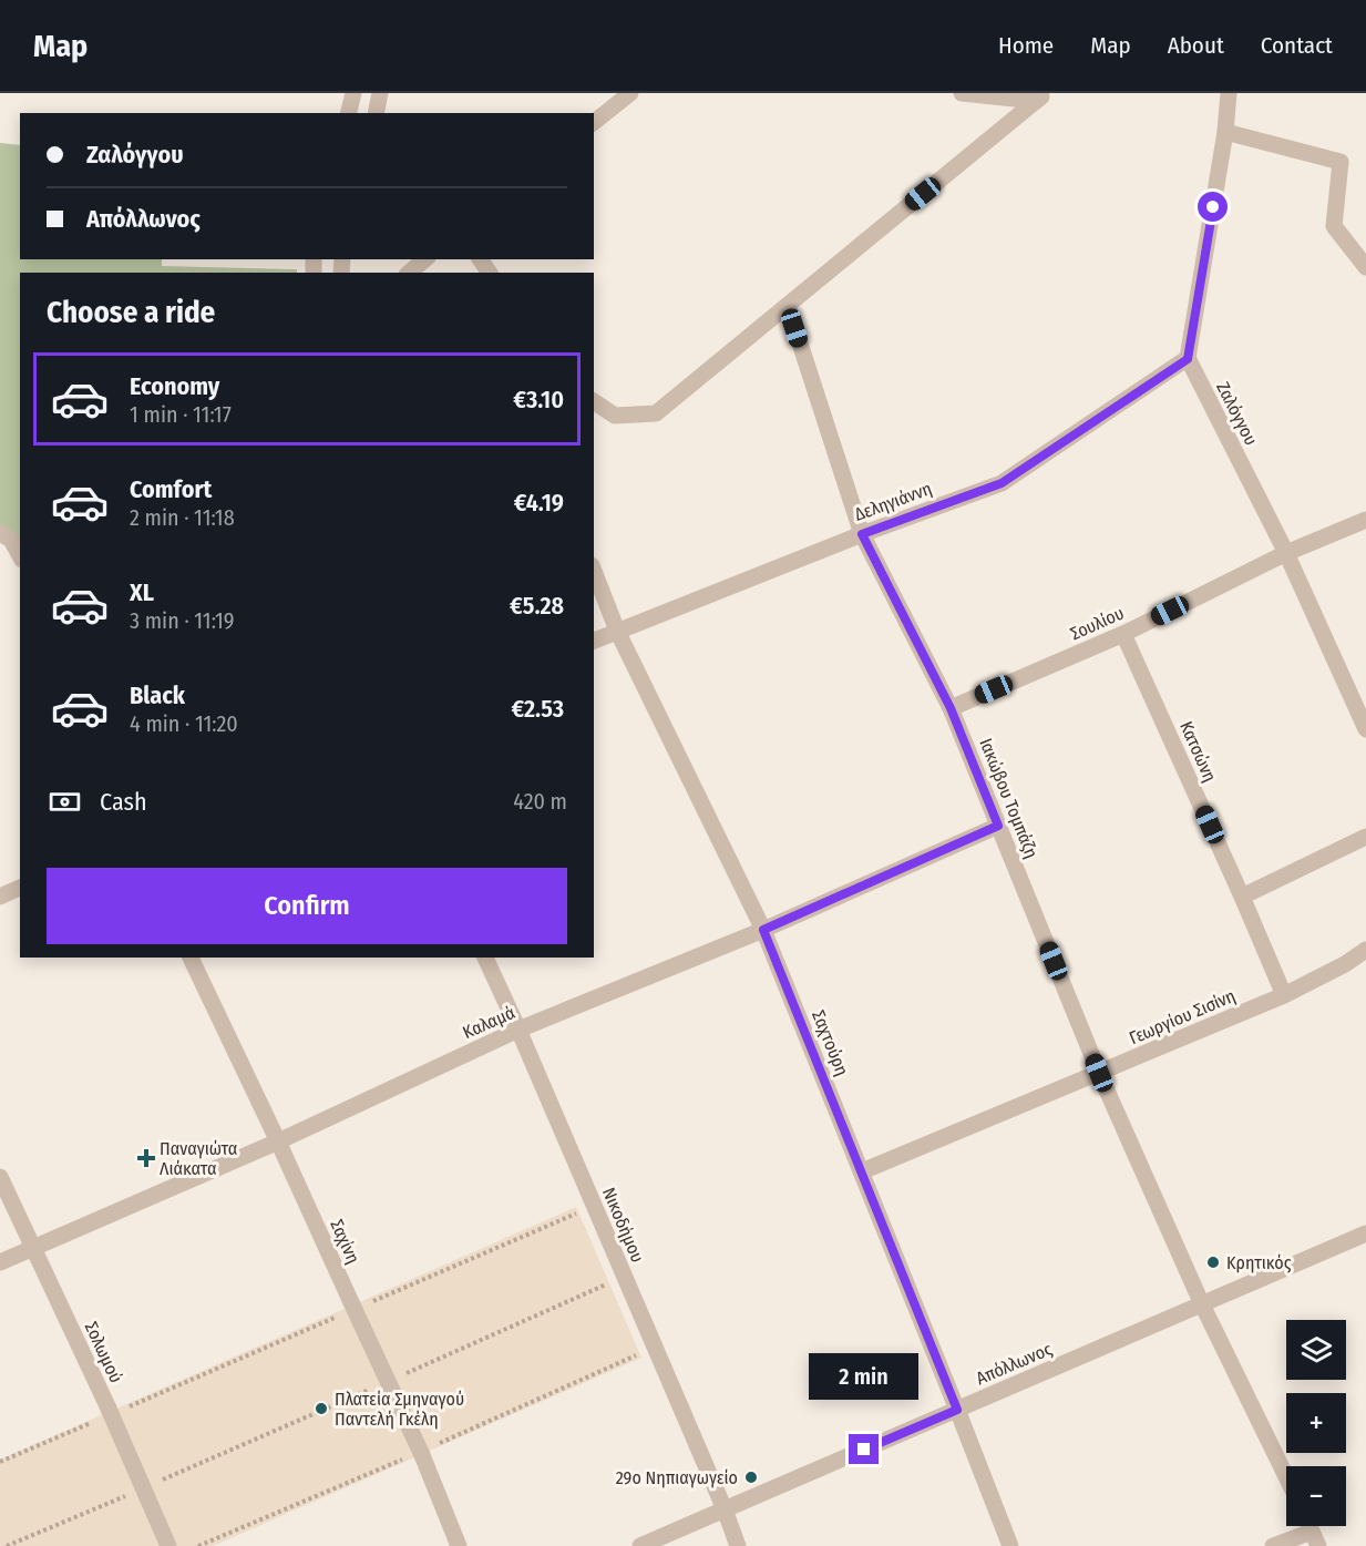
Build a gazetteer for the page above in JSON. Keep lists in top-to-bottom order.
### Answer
{
  "streets": {
    "street": [
      "Ζαλόγγου",
      "Δεληγιάννη",
      "Σουλίου",
      "Κατσώνη",
      "Ιακώβου Τομπάζη",
      "Γεωργίου Σισίνη",
      "Καλαμά",
      "Σαχτούρη",
      "Νικοδήμου",
      "Σαχίνη",
      "Σολωμού",
      "Απόλλωνος"
    ]
  },
  "crossings": [
    ["Ζαλόγγου", "Δεληγιάννη"],
    ["Ζαλόγγου", "Σουλίου"],
    ["Δεληγιάννη", "Ιακώβου Τομπάζη"],
    ["Δεληγιάννη", "Σαχτούρη"],
    ["Σουλίου", "Κατσώνη"],
    ["Σουλίου", "Ιακώβου Τομπάζη"],
    ["Κατσώνη", "Γεωργίου Σισίνη"],
    ["Ιακώβου Τομπάζη", "Γεωργίου Σισίνη"],
    ["Ιακώβου Τομπάζη", "Καλαμά"],
    ["Ιακώβου Τομπάζη", "Απόλλωνος"],
    ["Γεωργίου Σισίνη", "Σαχτούρη"],
    ["Καλαμά", "Σαχτούρη"],
    ["Καλαμά", "Νικοδήμου"],
    ["Καλαμά", "Σαχίνη"],
    ["Καλαμά", "Σολωμού"],
    ["Σαχτούρη", "Απόλλωνος"],
    ["Νικοδήμου", "Απόλλωνος"]
  ],
  "places": {
    "health": ["Παναγιώτα Λιάκατα"],
    "other": ["Κρητικός", "Πλατεία Σμηναγού Παντελή Γκέλη", "29ο Νηπιαγωγείο"]
  },
  "page": {
    "header": "Map",
    "nav": [
      "Home",
      "Map",
      "About",
      "Contact"
    ],
    "banner": ["Ζαλόγγου", "Απόλλωνος"],
    "heading": "Choose a ride",
    "list": [
      {
        "name": "Economy",
        "note": "1 min · 11:17",
        "value": "€3.10"
      },
      {
        "name": "Comfort",
        "note": "2 min · 11:18",
        "value": "€4.19"
      },
      {
        "name": "XL",
        "note": "3 min · 11:19",
        "value": "€5.28"
      },
      {
        "name": "Black",
        "note": "4 min · 11:20",
        "value": "€2.53"
      }
    ],
    "pay": ["Cash", "420 m"],
    "buttons": "Confirm",
    "map_buttons": ["+", "−"],
    "bubble": "2 min"
  }
}
